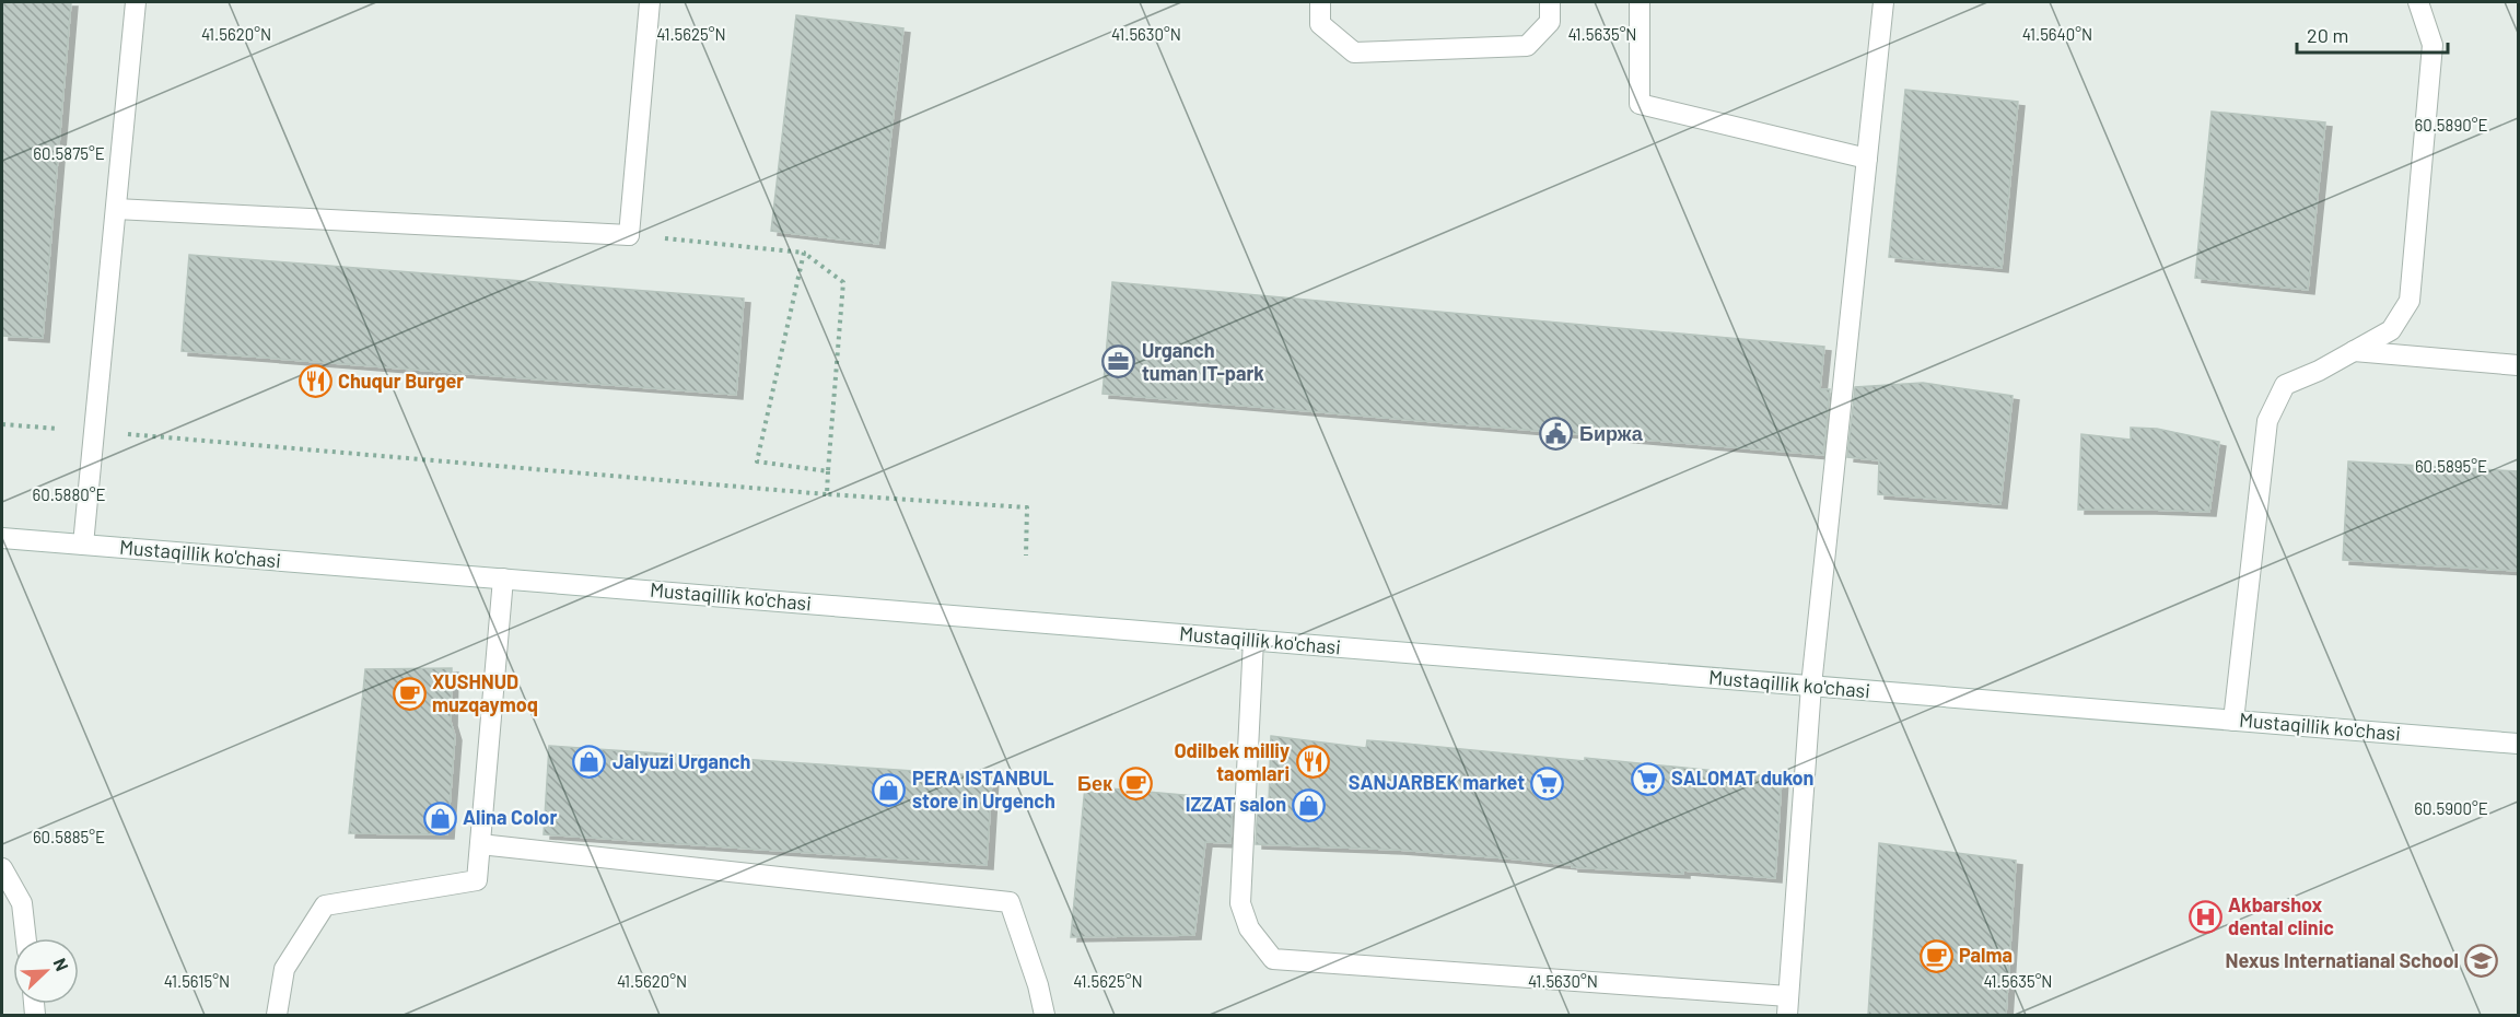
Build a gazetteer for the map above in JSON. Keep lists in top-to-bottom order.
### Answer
{
  "streets": {
    "main road": ["Mustaqillik ko'chasi"]
  },
  "places": {
    "office": ["Urganch tuman IT-park"],
    "restaurant": ["Chuqur Burger", "Odilbek milliy taomlari"],
    "public building": ["Биржа"],
    "cafe": ["XUSHNUD muzqaymoq", "Бек", "Palma"],
    "shop": [
      "Jalyuzi Urganch",
      "PERA ISTANBUL store in Urgench",
      "IZZAT salon",
      "Alina Color"
    ],
    "supermarket": ["SALOMAT dukon", "SANJARBEK market"],
    "hospital": ["Akbarshox dental clinic"],
    "school or university": ["Nexus Internatianal School"]
  },
  "scale_bar": "20 m",
  "north": "top right",
  "coordinates": [
    "41.5620°N",
    "41.5625°N",
    "41.5630°N",
    "41.5635°N",
    "41.5640°N",
    "60.5890°E",
    "60.5875°E",
    "60.5895°E",
    "60.5880°E",
    "60.5900°E",
    "60.5885°E",
    "41.5615°N"
  ]
}
